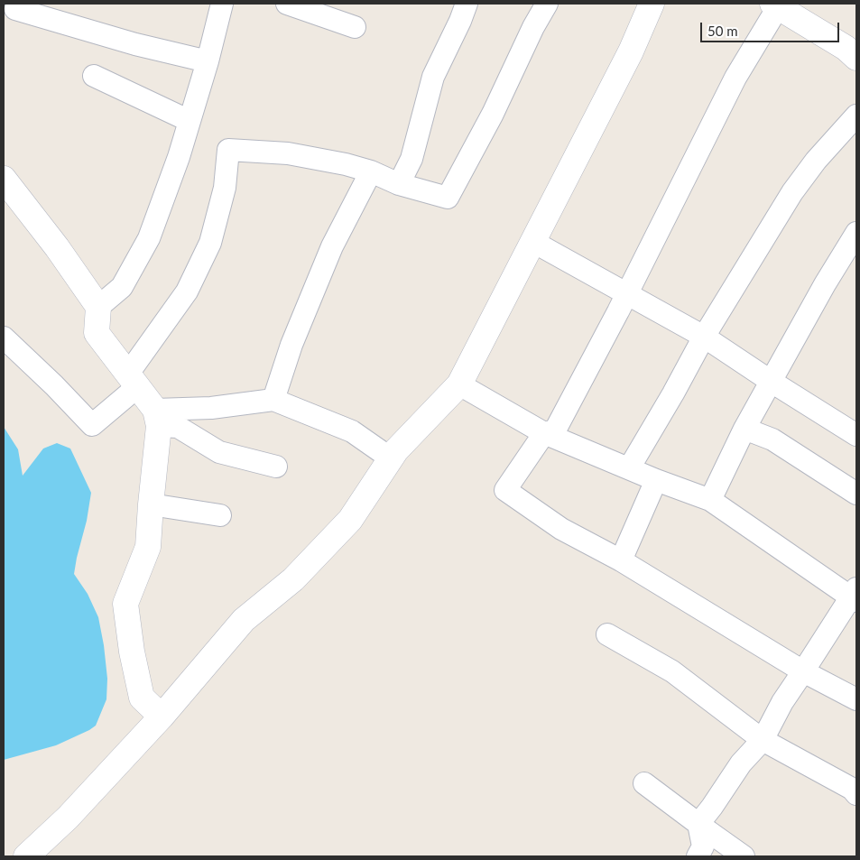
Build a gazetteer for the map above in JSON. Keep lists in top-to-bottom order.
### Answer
{
  "scale_bar": "50 m"
}
